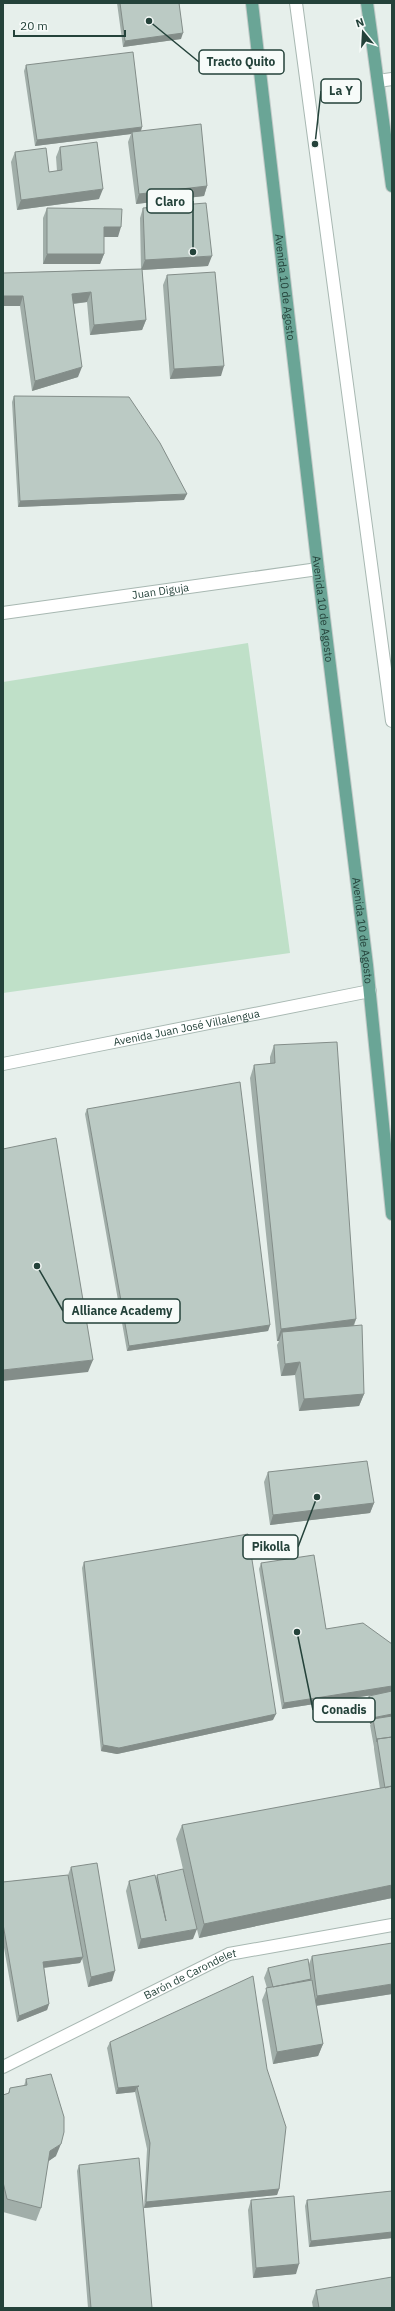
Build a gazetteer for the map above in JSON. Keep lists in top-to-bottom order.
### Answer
{
  "streets": {
    "main road": ["Avenida 10 de Agosto"],
    "street": ["Juan Diguja", "Avenida Juan José Villalengua", "Barón de Carondelet"]
  },
  "crossings": [
    ["Avenida 10 de Agosto", "Juan Diguja"],
    ["Avenida 10 de Agosto", "Avenida Juan José Villalengua"]
  ],
  "places": [
    "Tracto Quito",
    "La Y",
    "Claro",
    "Alliance Academy",
    "Pikolla",
    "Conadis"
  ],
  "scale_bar": "20 m",
  "north": "top"
}
